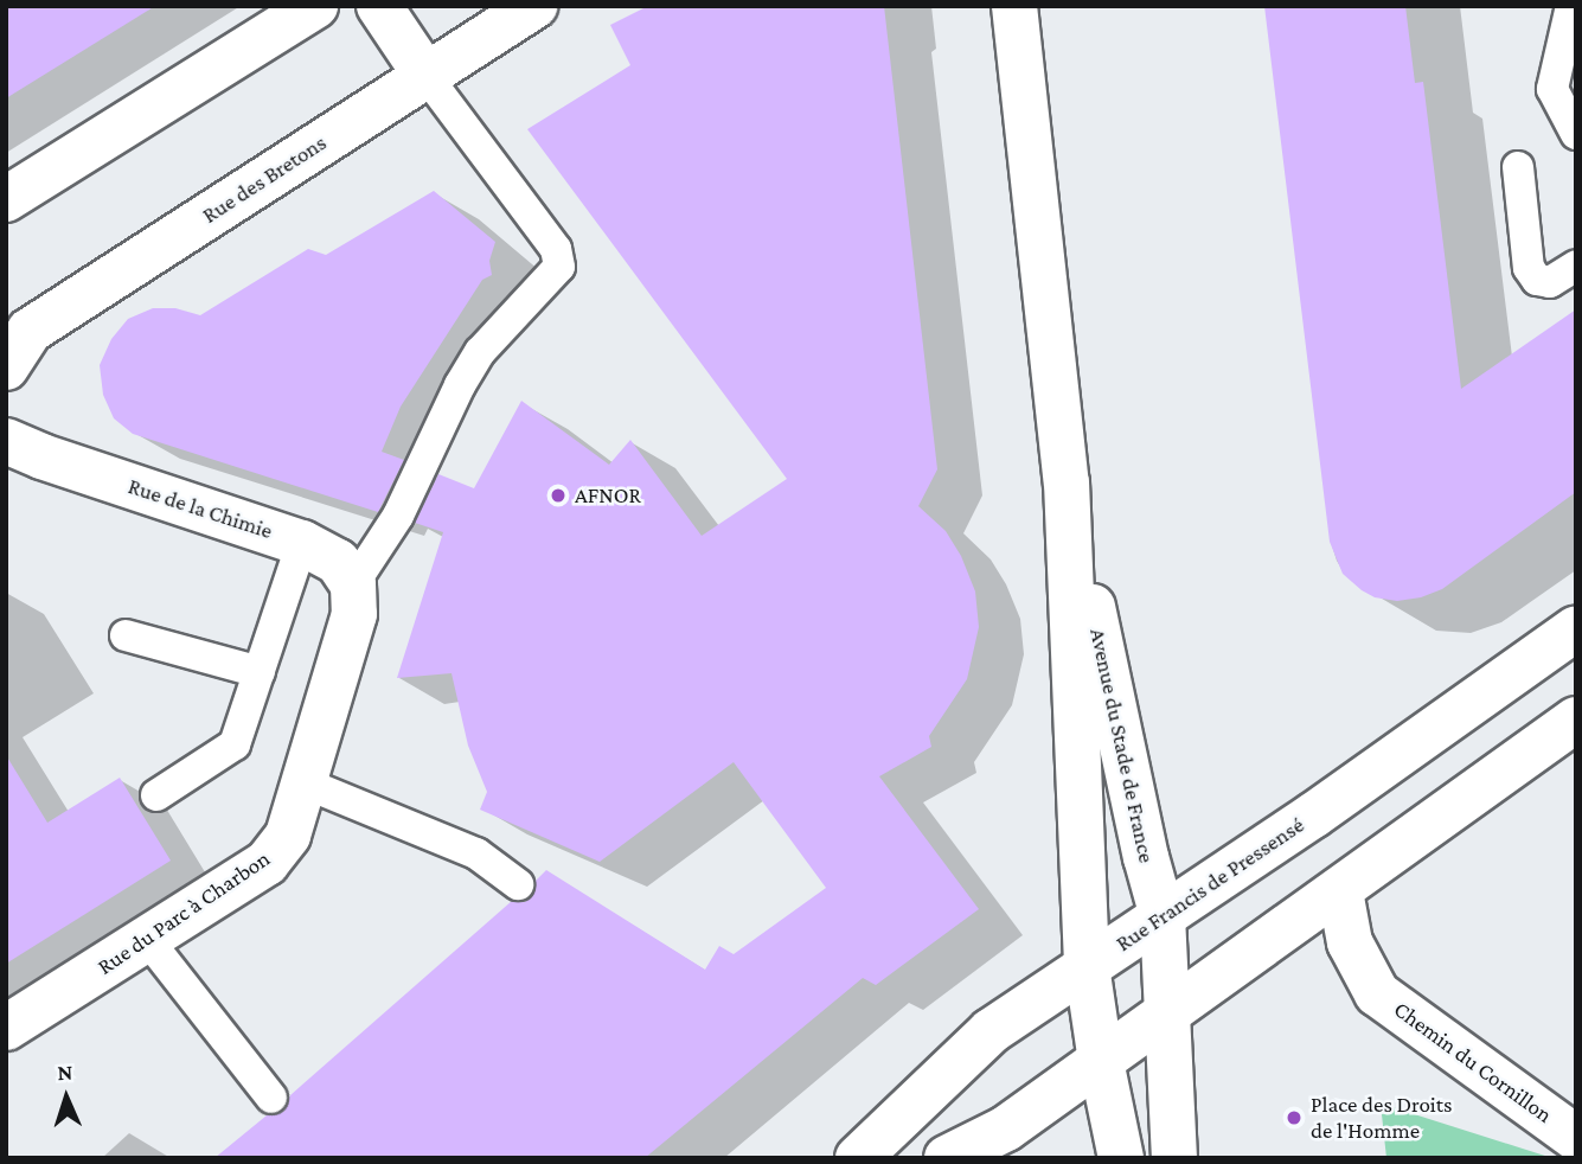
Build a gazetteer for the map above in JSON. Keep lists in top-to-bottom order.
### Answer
{
  "streets": {
    "street": [
      "Rue des Bretons",
      "Rue de la Chimie",
      "Avenue du Stade de France",
      "Rue Francis de Pressensé",
      "Rue du Parc à Charbon",
      "Chemin du Cornillon"
    ]
  },
  "crossings": [
    ["Rue de la Chimie", "Rue du Parc à Charbon"],
    ["Avenue du Stade de France", "Rue Francis de Pressensé"]
  ],
  "places": ["AFNOR", "Place des Droits de l'Homme"],
  "north": "top"
}
